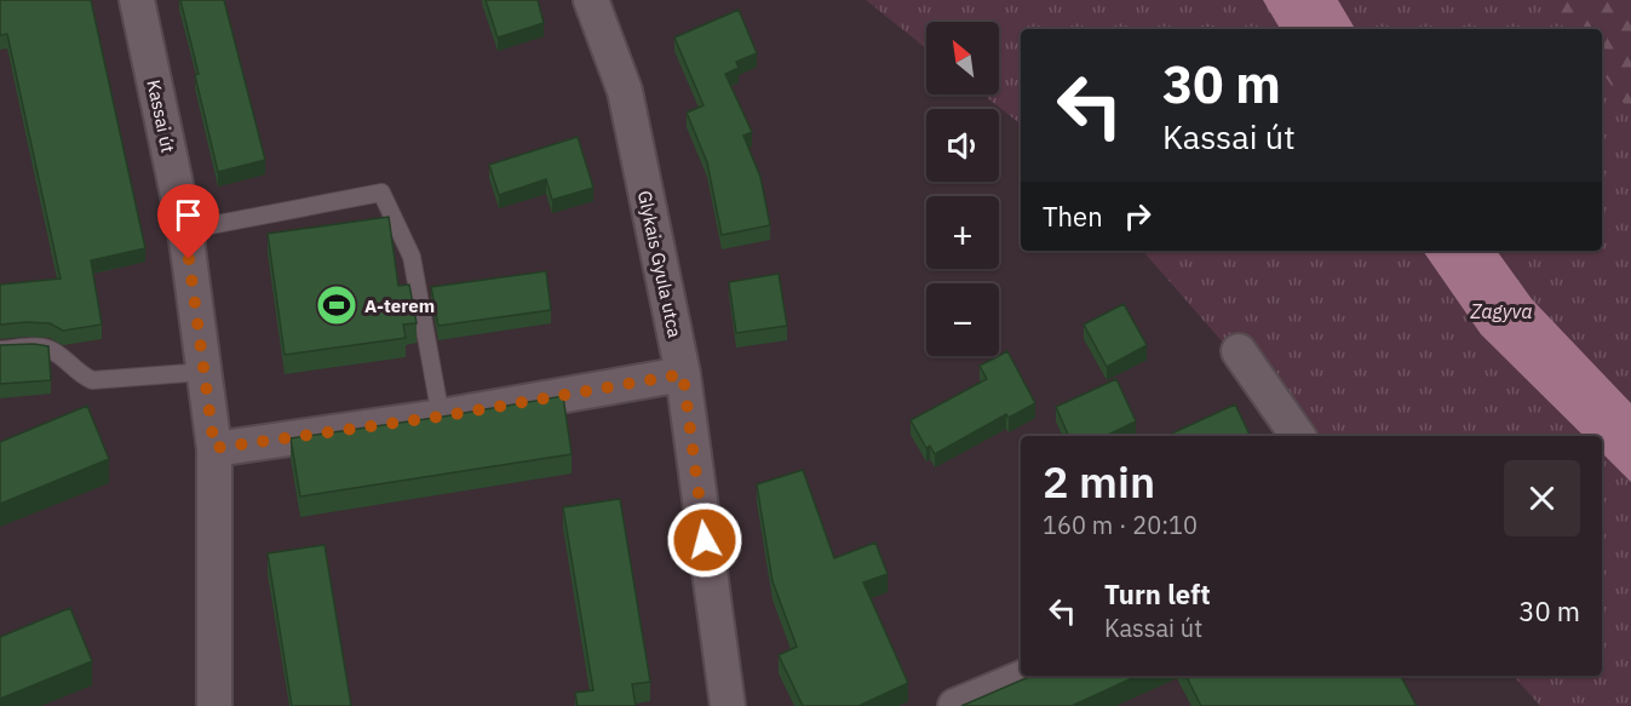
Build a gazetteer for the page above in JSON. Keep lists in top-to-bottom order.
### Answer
{
  "streets": {
    "street": ["Kassai út", "Glykais Gyula utca"]
  },
  "water": ["Zagyva"],
  "places": {
    "sports": ["A-terem"]
  },
  "north": "top left",
  "page": {
    "map_buttons": ["+", "−"],
    "turn": ["30 m", "Kassai út"],
    "then": "Then",
    "heading": ["2 min", "160 m · 20:10"],
    "list": [
      {
        "name": "Turn left",
        "note": "Kassai út",
        "value": "30 m"
      }
    ]
  }
}
